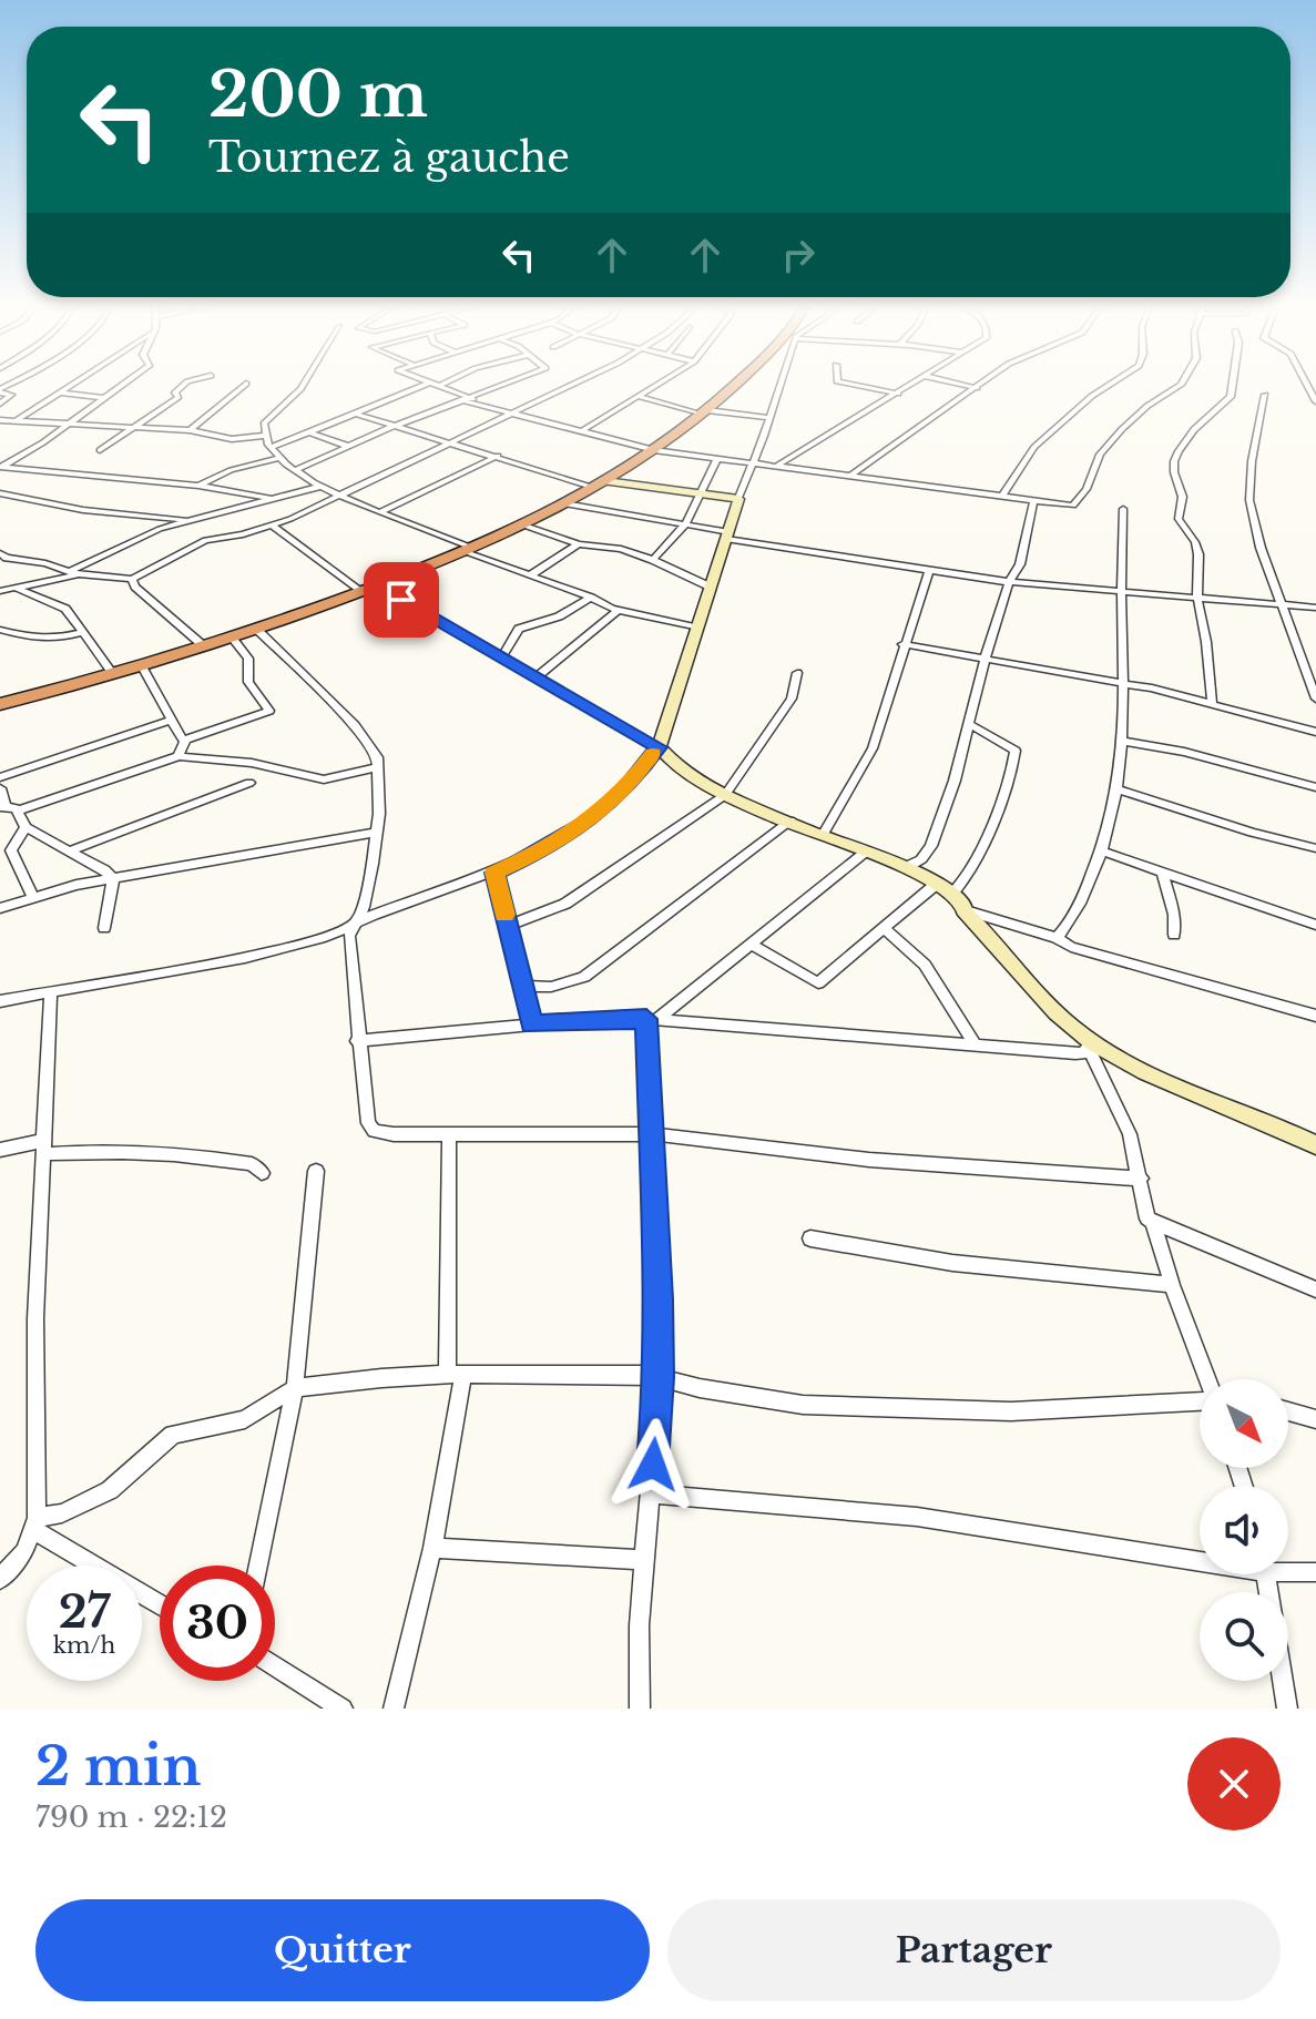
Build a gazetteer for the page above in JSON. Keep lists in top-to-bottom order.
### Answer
{
  "north": "bottom right",
  "page": {
    "turn": ["200 m", "Tournez à gauche"],
    "speed": "27 km/h",
    "limit": "30",
    "heading": ["2 min", "790 m · 22:12"],
    "buttons": ["Quitter", "Partager"]
  }
}
